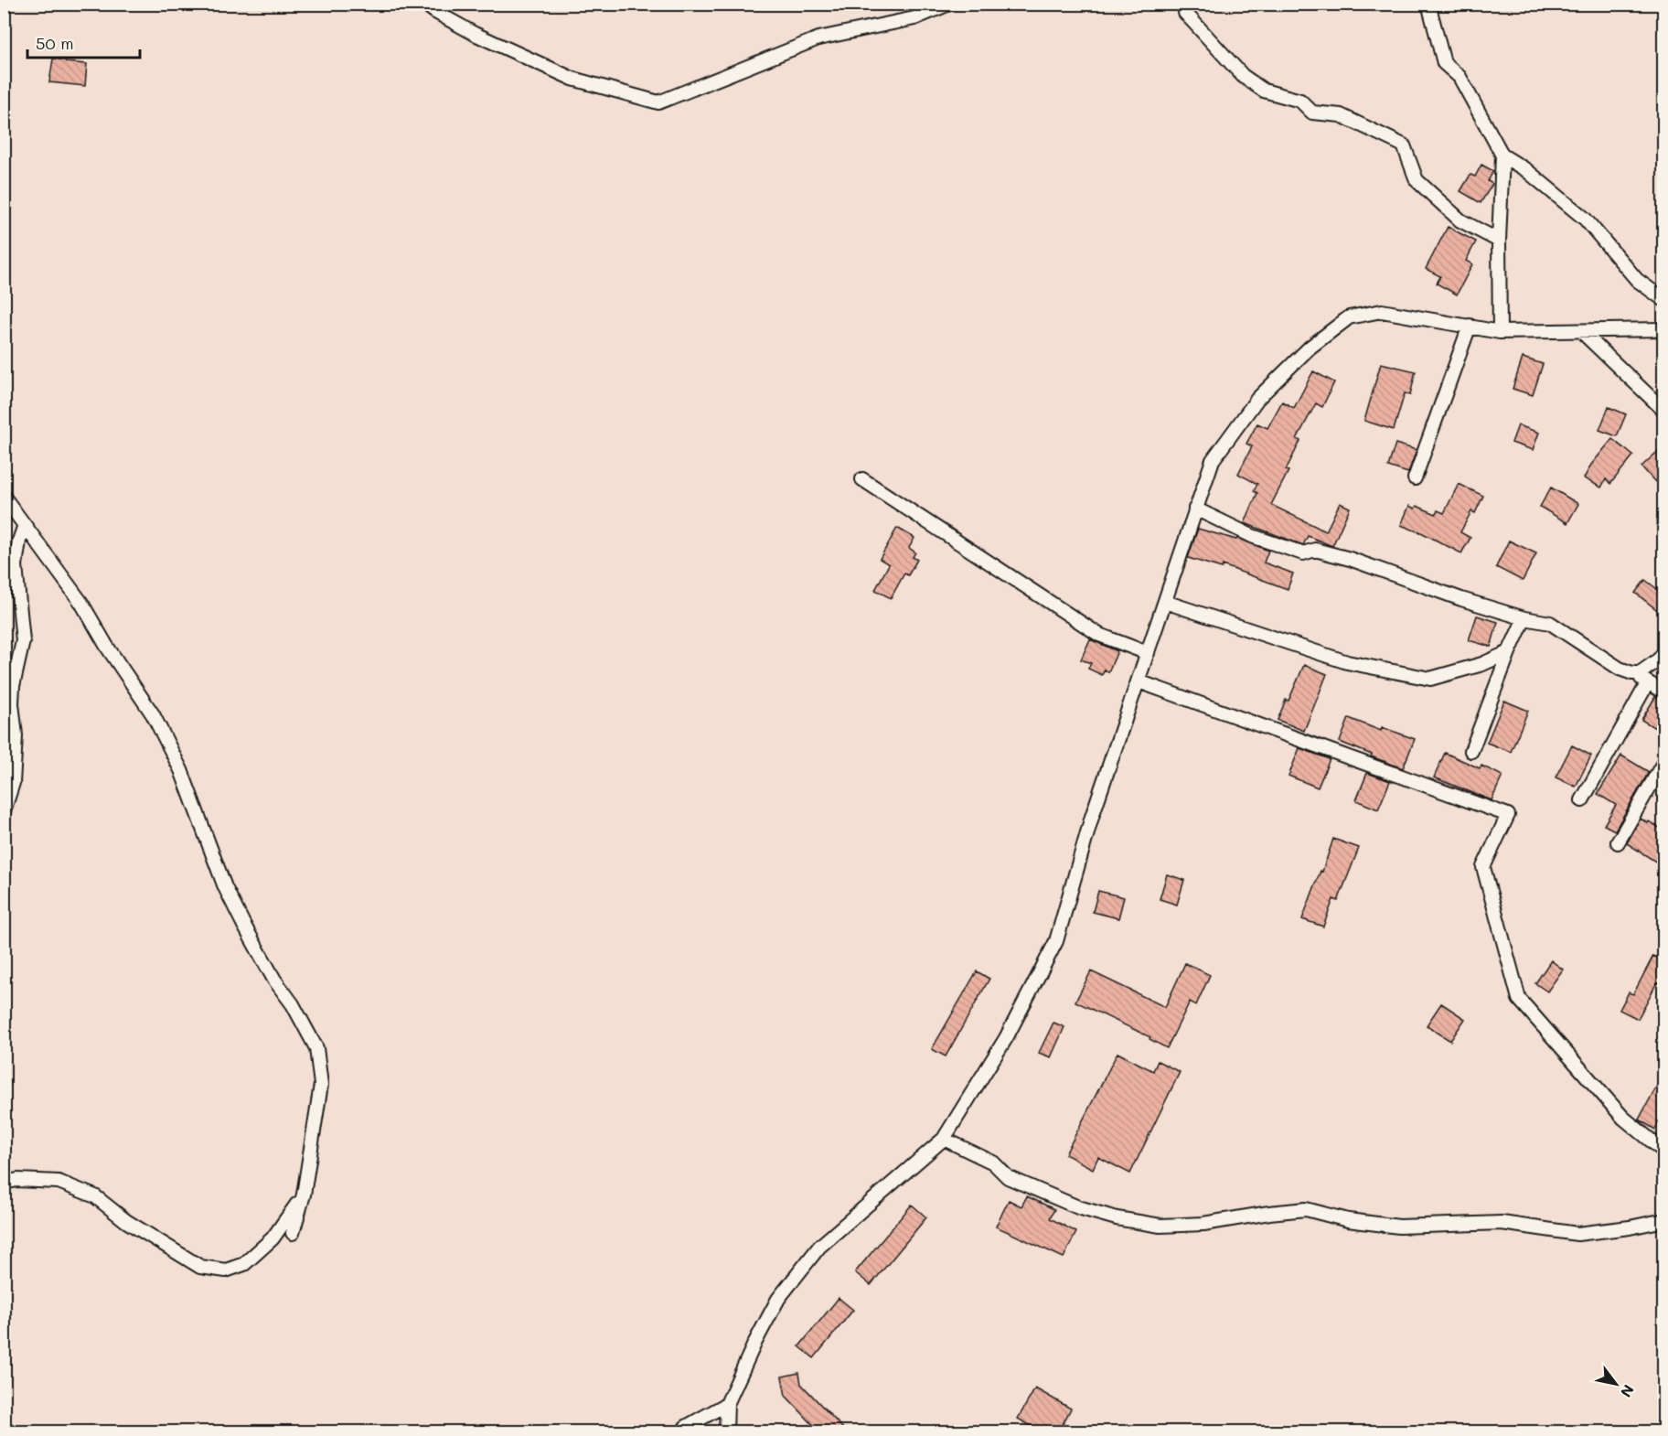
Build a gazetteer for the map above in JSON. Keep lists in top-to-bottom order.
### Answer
{
  "scale_bar": "50 m",
  "north": "bottom right"
}
